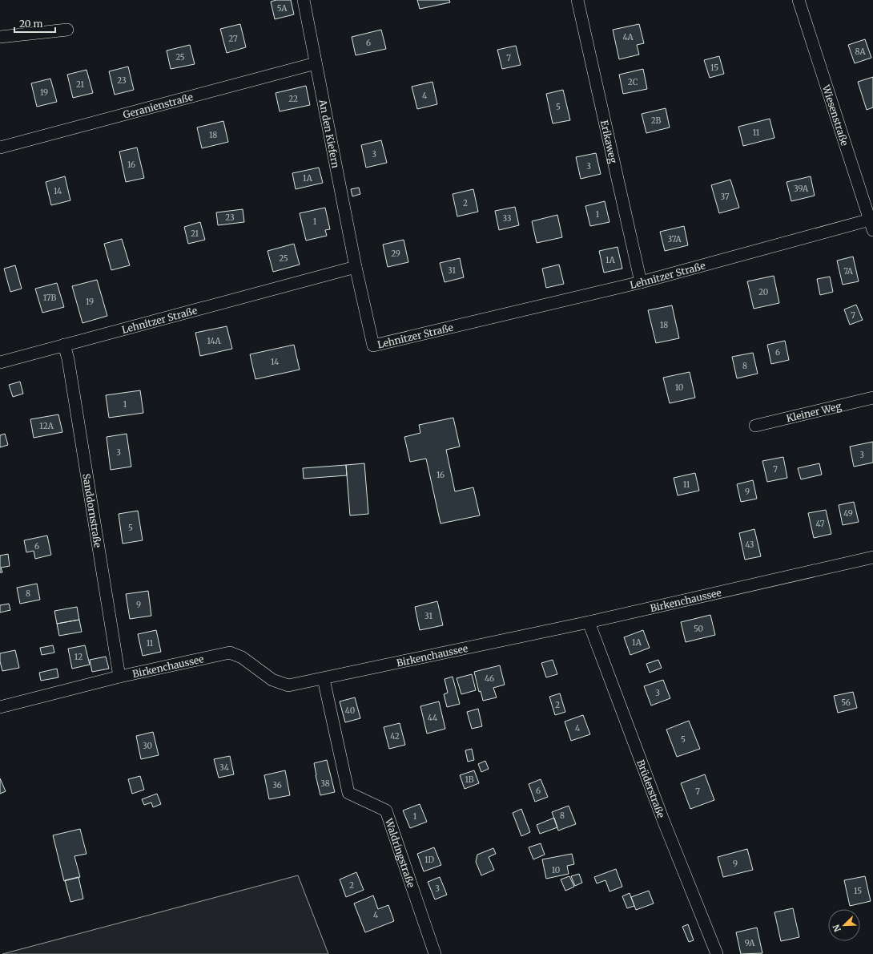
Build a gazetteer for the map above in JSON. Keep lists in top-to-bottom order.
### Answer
{
  "streets": {
    "street": [
      "Geranienstraße",
      "Wiesenstraße",
      "An den Kiefern",
      "Erikaweg",
      "Lehnitzer Straße",
      "Kleiner Weg",
      "Sanddornstraße",
      "Birkenchaussee",
      "Brüderstraße",
      "Waldringstraße"
    ]
  },
  "crossings": [
    ["Geranienstraße", "An den Kiefern"],
    ["Wiesenstraße", "Lehnitzer Straße"],
    ["An den Kiefern", "Lehnitzer Straße"],
    ["Erikaweg", "Lehnitzer Straße"],
    ["Lehnitzer Straße", "Sanddornstraße"],
    ["Sanddornstraße", "Birkenchaussee"],
    ["Birkenchaussee", "Brüderstraße"],
    ["Birkenchaussee", "Waldringstraße"]
  ],
  "house_numbers": [
    "5A",
    "4A",
    "27",
    "6",
    "8A",
    "25",
    "7",
    "15",
    "23",
    "2C",
    "21",
    "19",
    "4",
    "22",
    "5",
    "2B",
    "11",
    "18",
    "3",
    "16",
    "3",
    "1A",
    "39A",
    "14",
    "37",
    "2",
    "1",
    "23",
    "33",
    "1",
    "21",
    "37A",
    "29",
    "25",
    "1A",
    "31",
    "7A",
    "20",
    "17B",
    "19",
    "7",
    "18",
    "14A",
    "6",
    "14",
    "8",
    "10",
    "1",
    "12A",
    "3",
    "3",
    "7",
    "16",
    "11",
    "9",
    "49",
    "47",
    "5",
    "43",
    "6",
    "8",
    "9",
    "31",
    "50",
    "1A",
    "11",
    "12",
    "46",
    "3",
    "56",
    "2",
    "40",
    "44",
    "4",
    "42",
    "5",
    "30",
    "34",
    "1B",
    "38",
    "36",
    "6",
    "7",
    "8",
    "1",
    "1D",
    "9",
    "10",
    "2",
    "3",
    "15",
    "4",
    "9A"
  ],
  "scale_bar": "20 m",
  "north": "bottom left"
}
